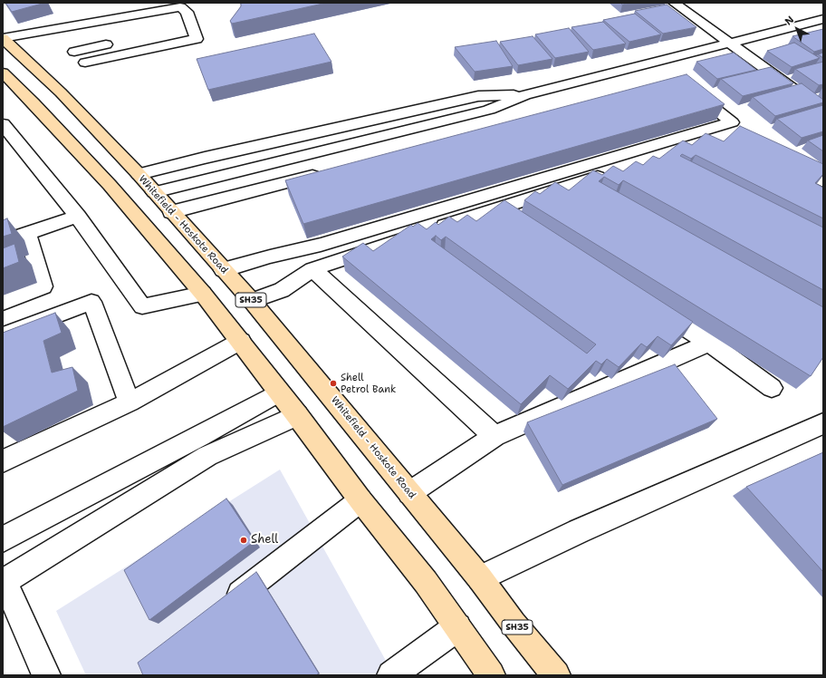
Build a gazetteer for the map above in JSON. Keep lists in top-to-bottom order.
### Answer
{
  "streets": {
    "main road": ["Whitefield - Hoskote Road", "SH35"]
  },
  "places": ["Shell Petrol Bank", "Shell"],
  "north": "top left"
}
